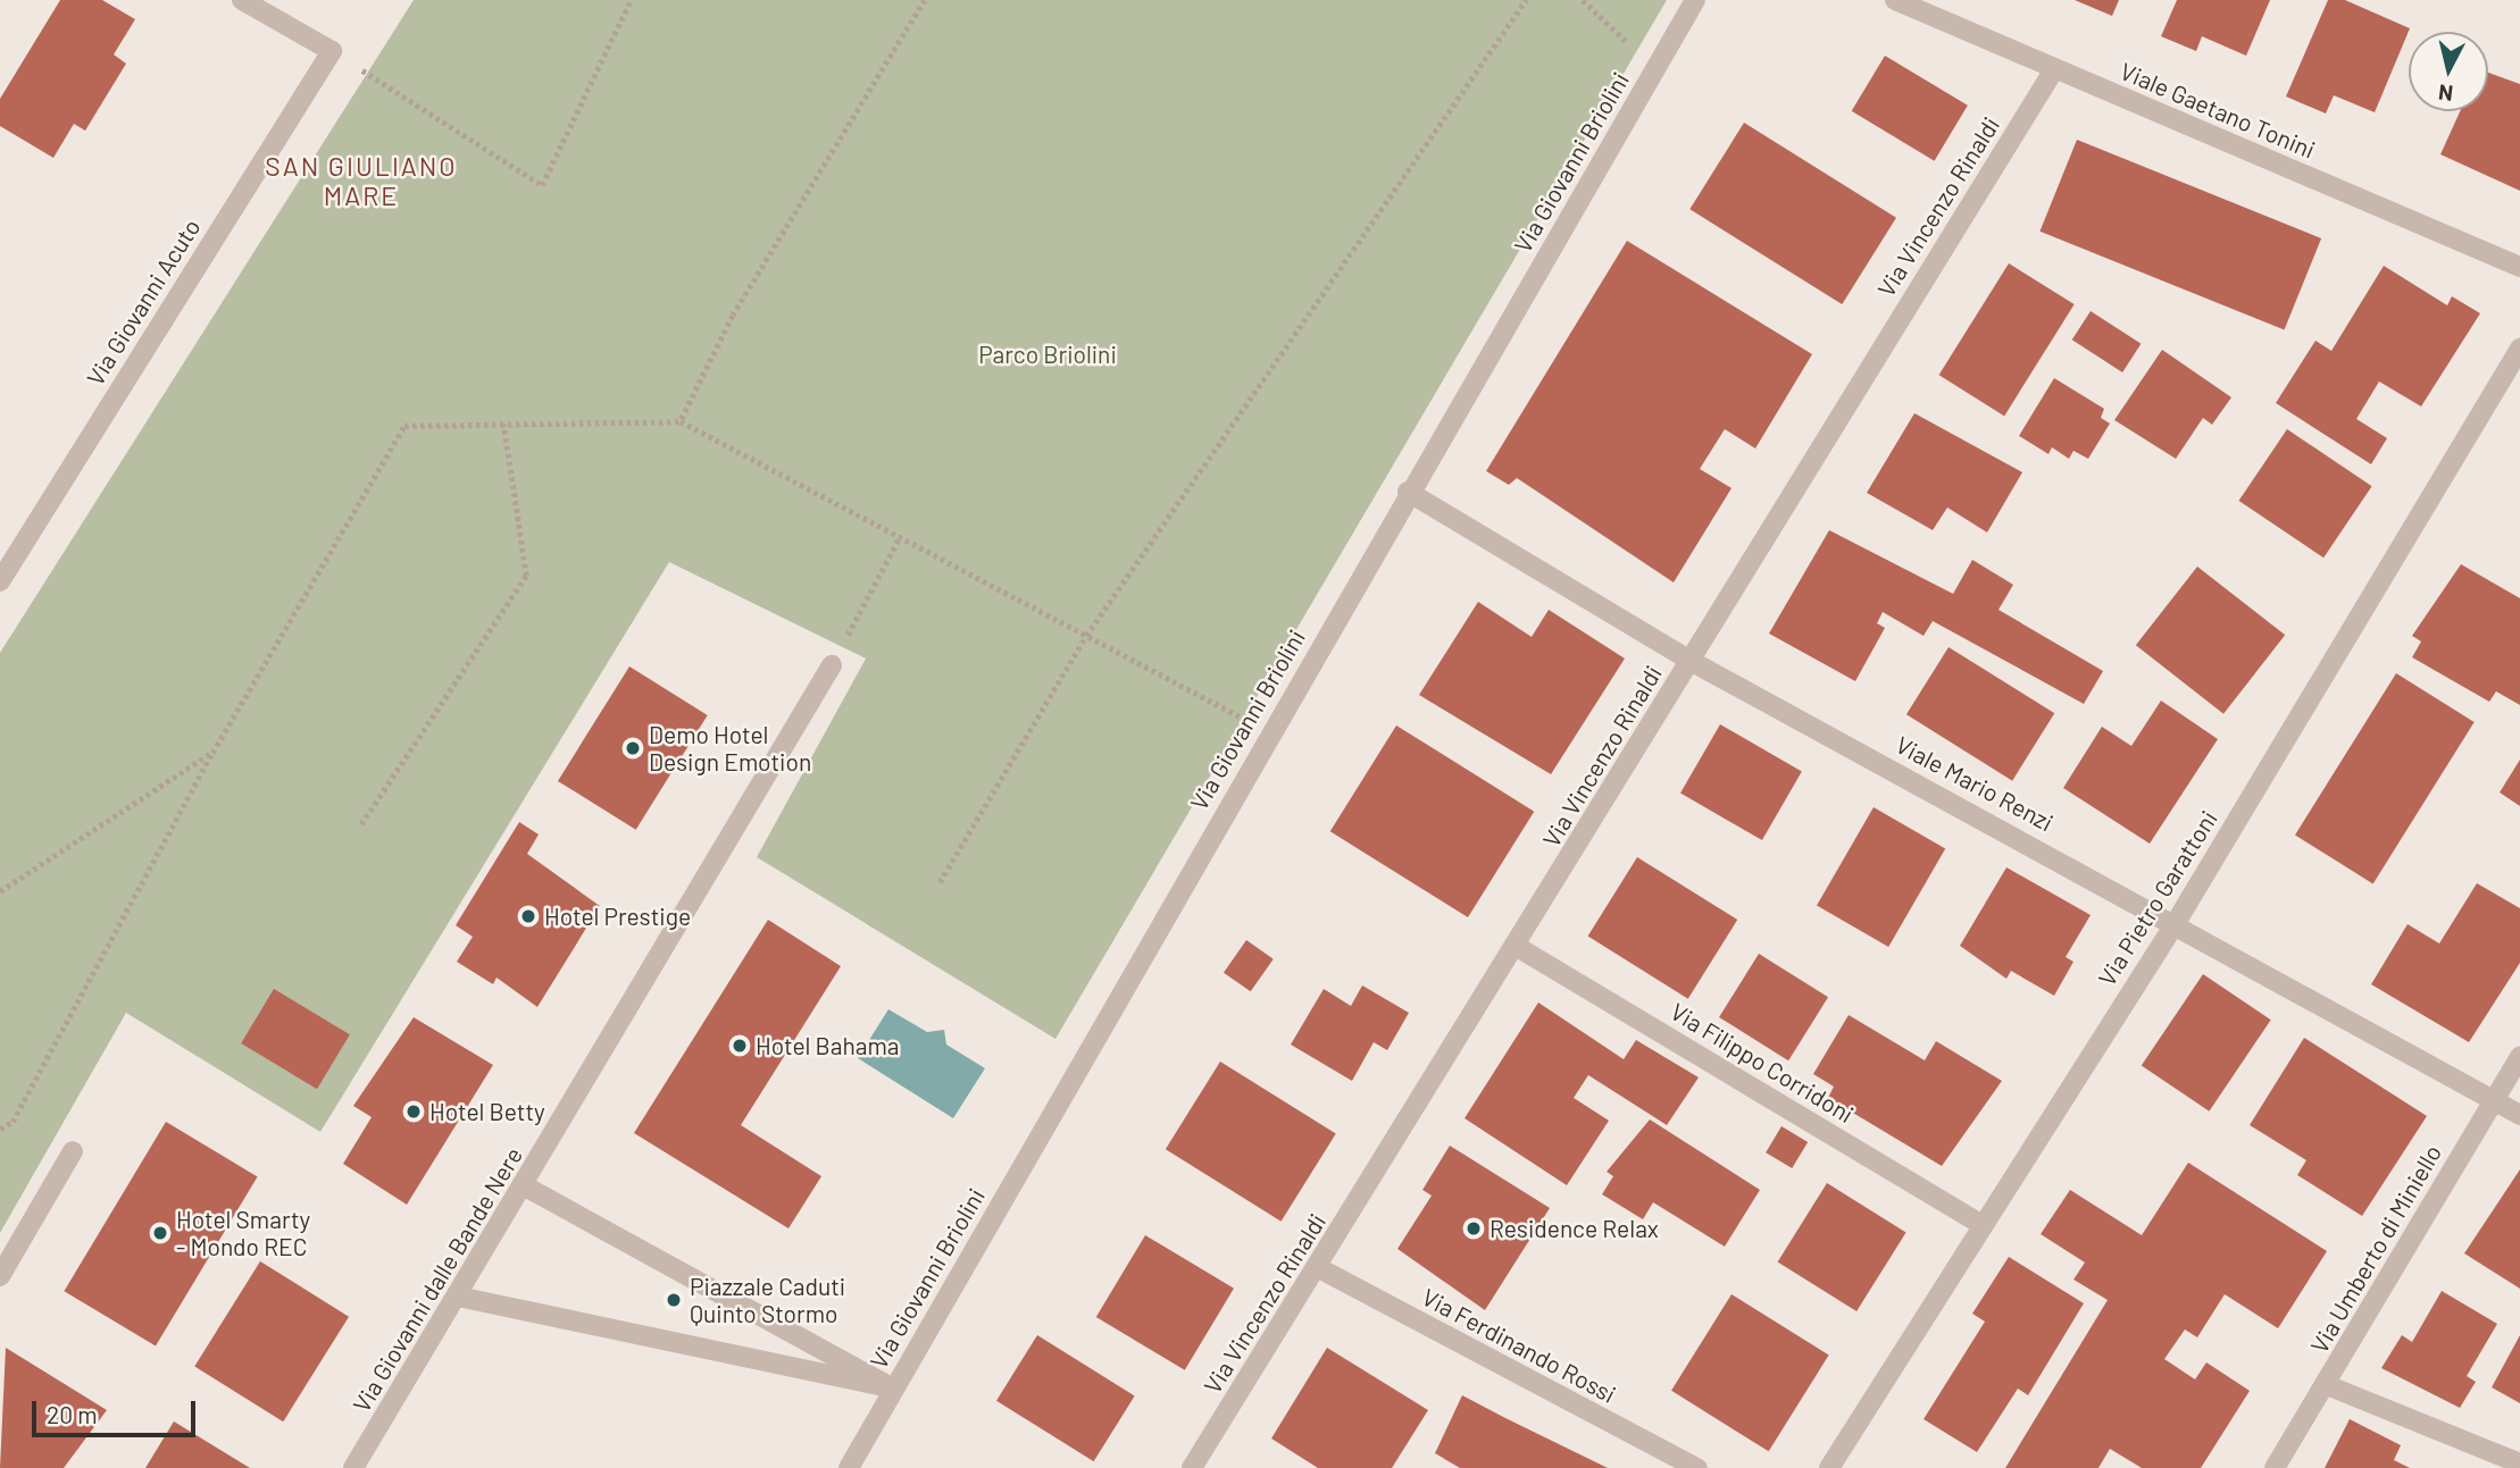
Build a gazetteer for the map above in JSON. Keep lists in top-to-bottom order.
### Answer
{
  "streets": {
    "street": [
      "Viale Gaetano Tonini",
      "Via Giovanni Briolini",
      "Via Vincenzo Rinaldi",
      "Via Giovanni Acuto",
      "Viale Mario Renzi",
      "Via Pietro Garattoni",
      "Via Filippo Corridoni",
      "Via Umberto di Miniello",
      "Via Giovanni dalle Bande Nere",
      "Via Ferdinando Rossi"
    ]
  },
  "crossings": [
    ["Viale Gaetano Tonini", "Via Vincenzo Rinaldi"],
    ["Via Giovanni Briolini", "Viale Mario Renzi"],
    ["Via Vincenzo Rinaldi", "Viale Mario Renzi"],
    ["Via Vincenzo Rinaldi", "Via Filippo Corridoni"],
    ["Via Vincenzo Rinaldi", "Via Ferdinando Rossi"],
    ["Viale Mario Renzi", "Via Pietro Garattoni"],
    ["Viale Mario Renzi", "Via Umberto di Miniello"],
    ["Via Pietro Garattoni", "Via Filippo Corridoni"]
  ],
  "districts": ["SAN GIULIANO MARE"],
  "parks": ["Parco Briolini"],
  "places": [
    "Demo Hotel Design Emotion",
    "Hotel Prestige",
    "Hotel Bahama",
    "Hotel Betty",
    "Residence Relax",
    "Hotel Smarty - Mondo REC",
    "Piazzale Caduti Quinto Stormo"
  ],
  "scale_bar": "20 m",
  "north": "bottom"
}
